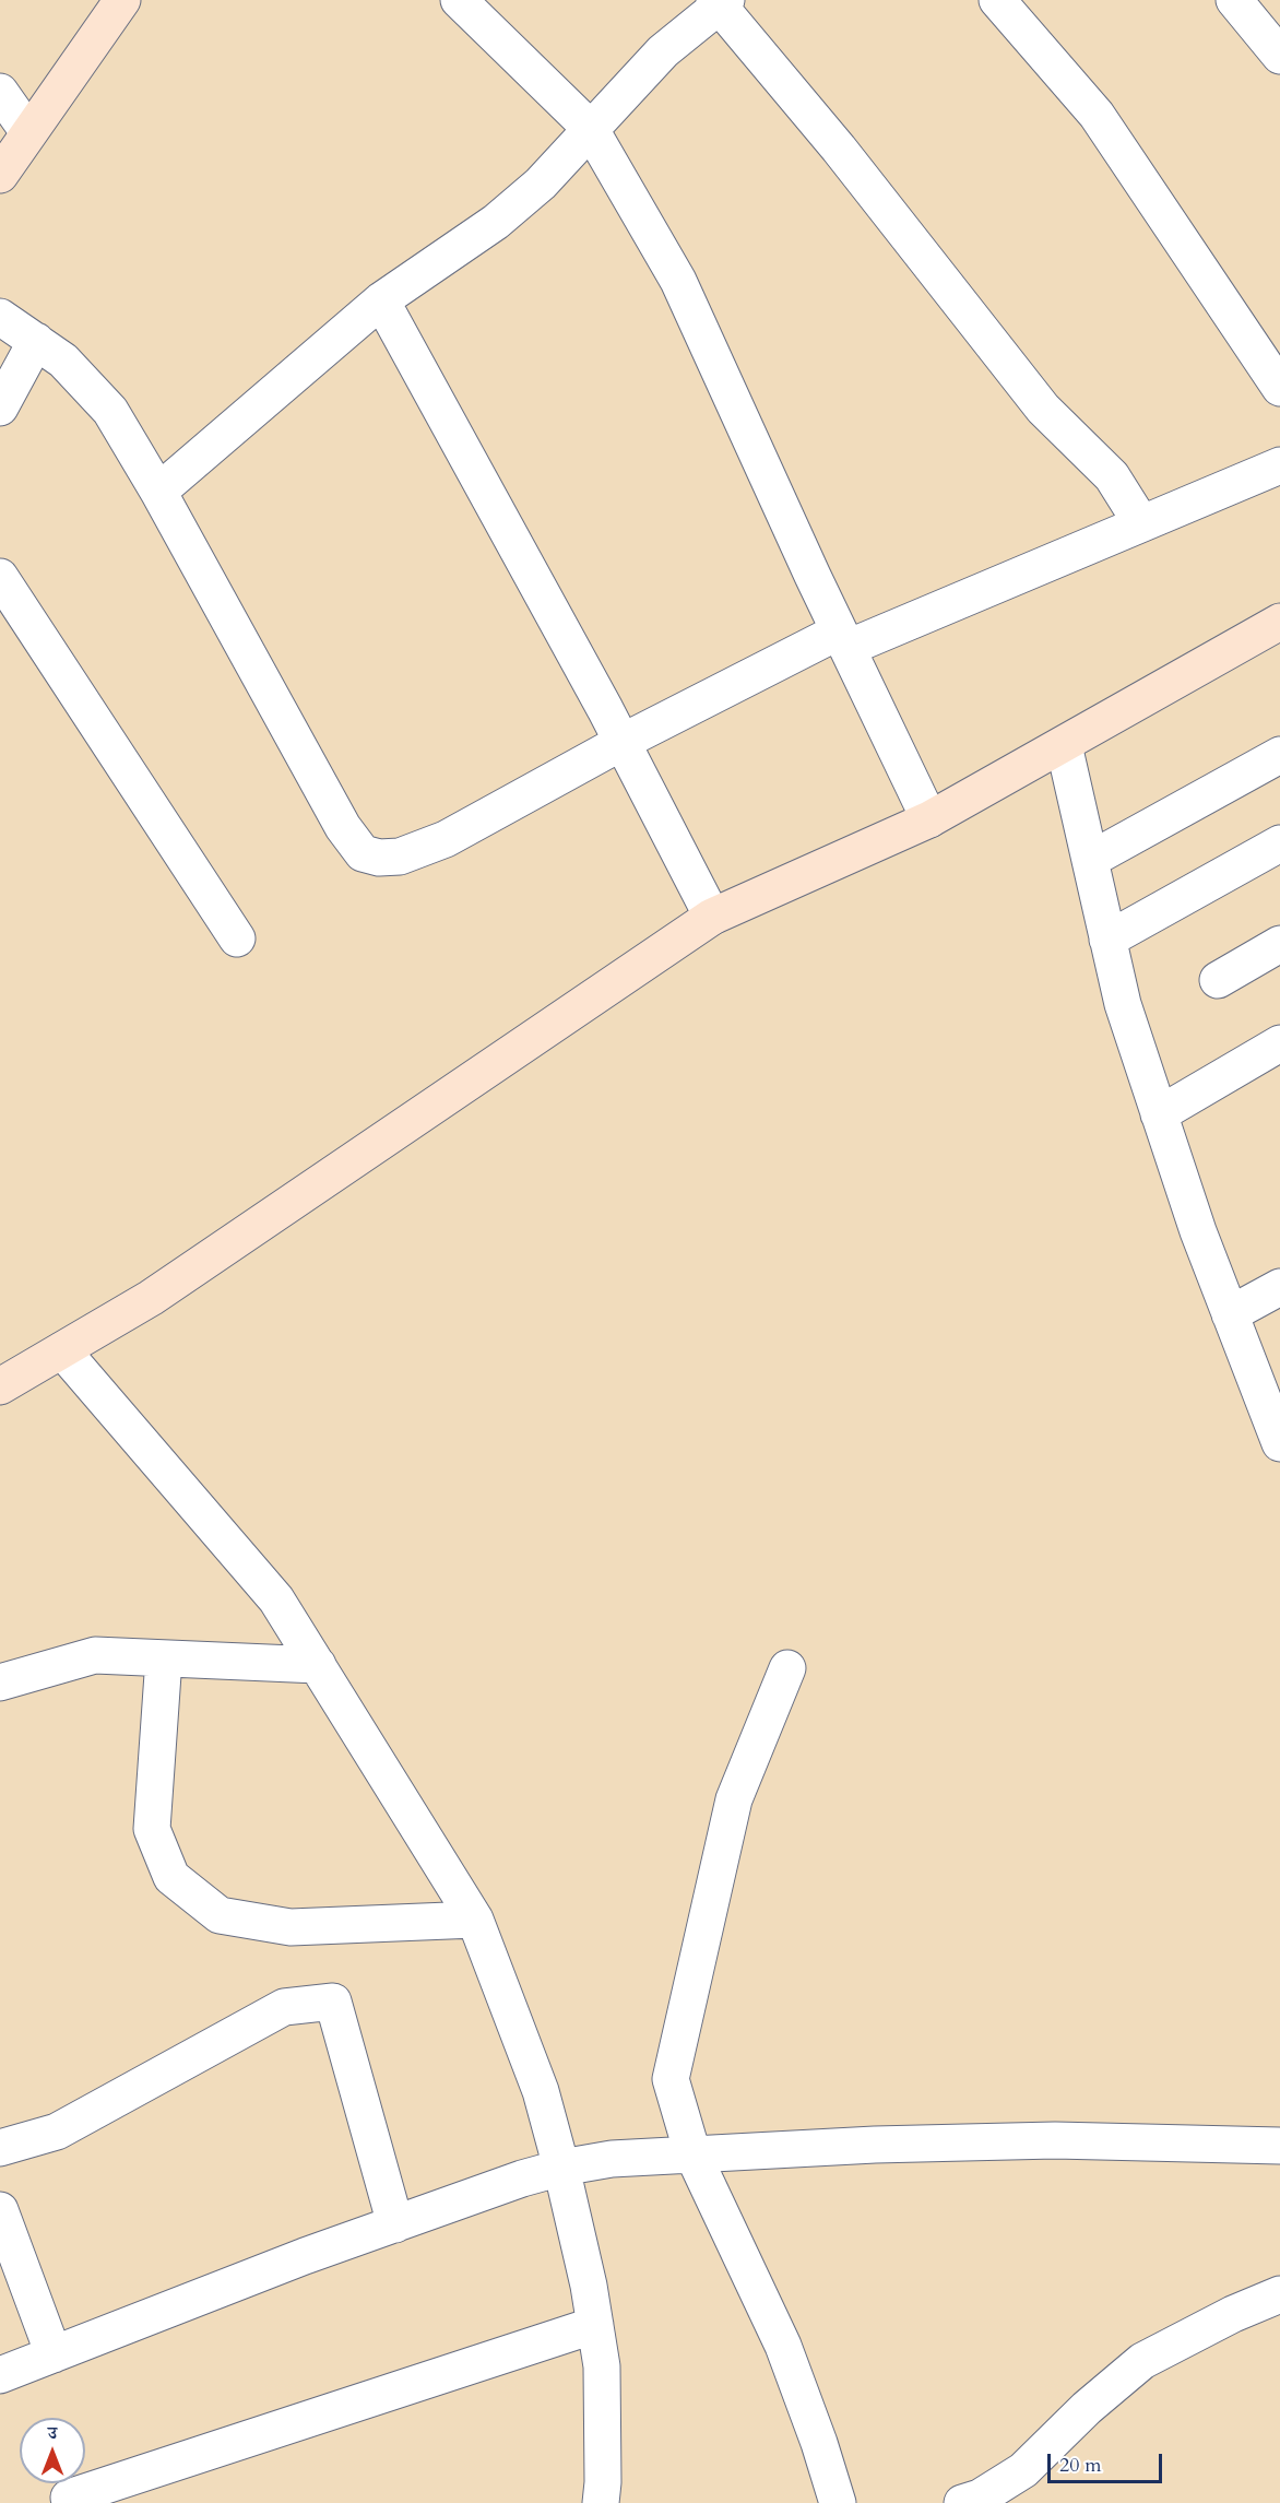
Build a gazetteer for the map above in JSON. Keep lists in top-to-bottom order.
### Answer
{
  "scale_bar": "20 m",
  "north": "top"
}
